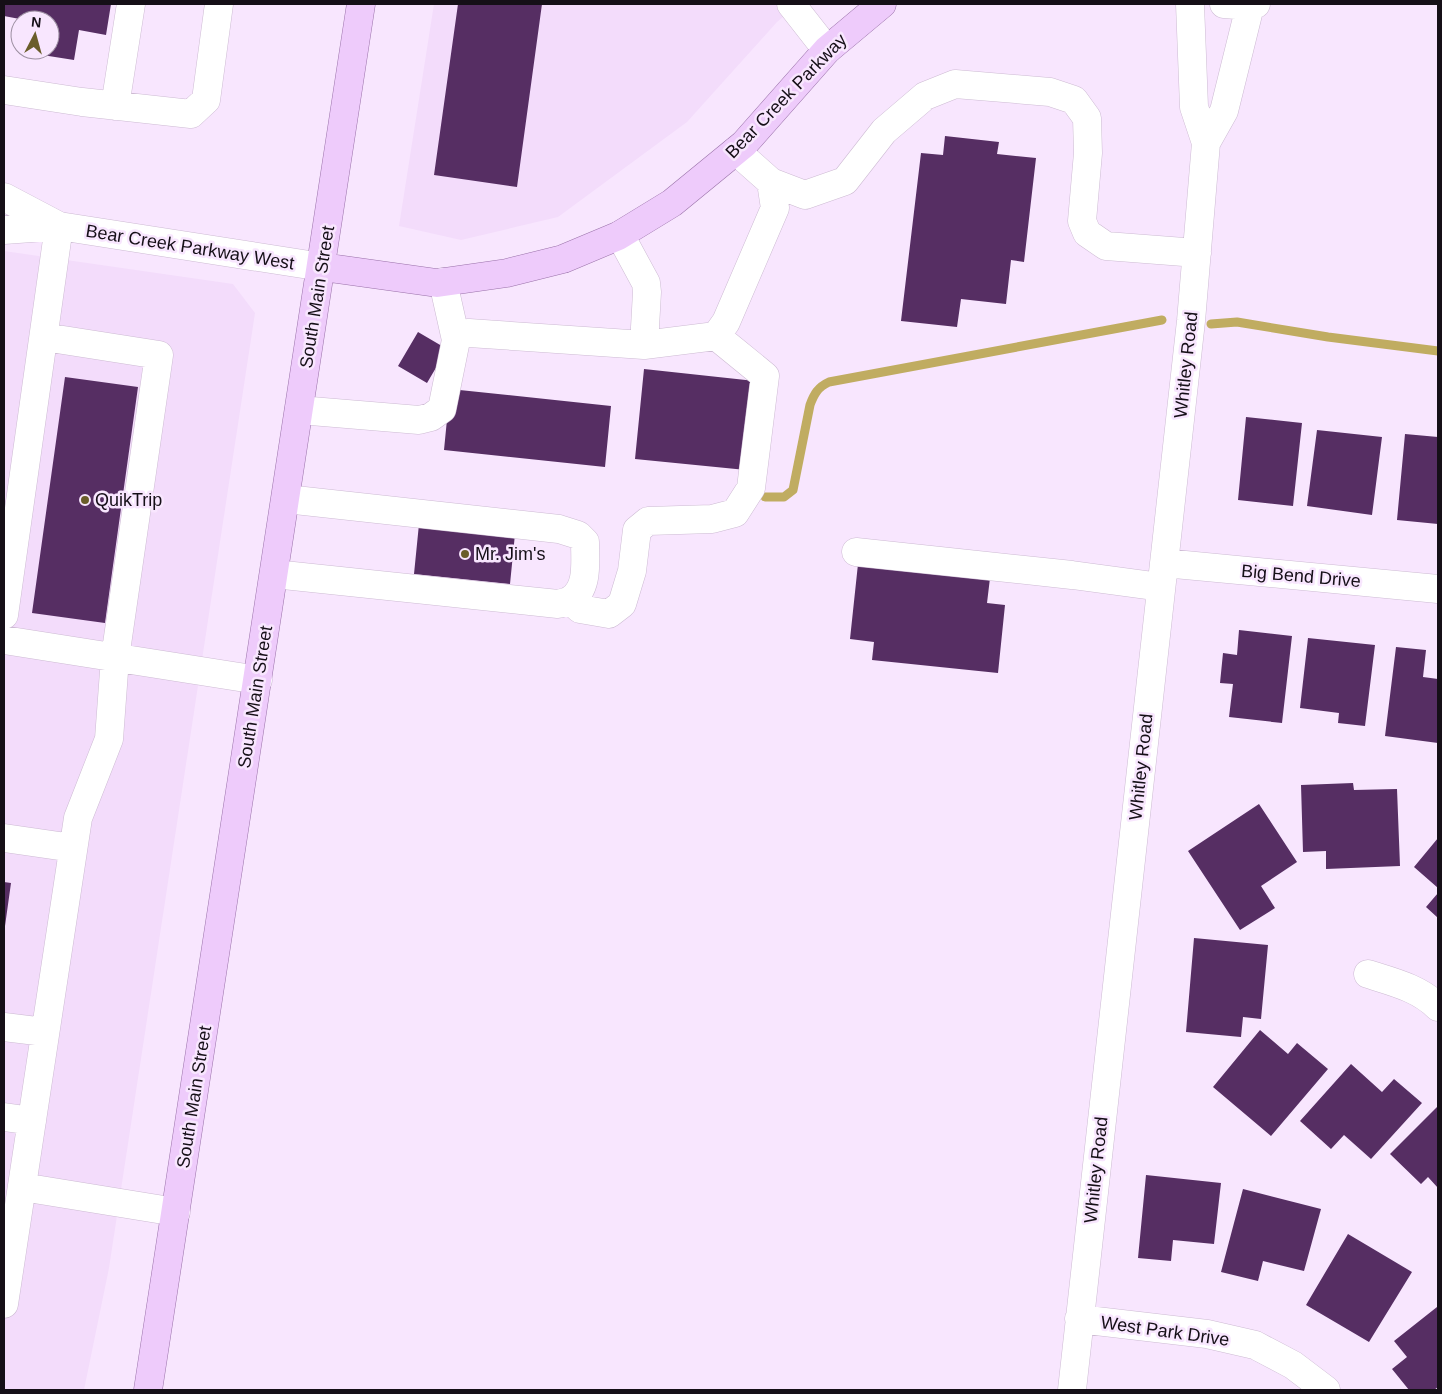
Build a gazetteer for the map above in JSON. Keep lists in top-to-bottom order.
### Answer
{
  "streets": {
    "main road": ["Bear Creek Parkway", "South Main Street"],
    "street": [
      "Bear Creek Parkway West",
      "Whitley Road",
      "Big Bend Drive",
      "West Park Drive"
    ]
  },
  "crossings": [
    ["Bear Creek Parkway", "Bear Creek Parkway West"],
    ["Bear Creek Parkway", "South Main Street"],
    ["Bear Creek Parkway West", "South Main Street"],
    ["Whitley Road", "Big Bend Drive"],
    ["Whitley Road", "West Park Drive"]
  ],
  "places": ["QuikTrip", "Mr. Jim's"],
  "north": "top"
}
